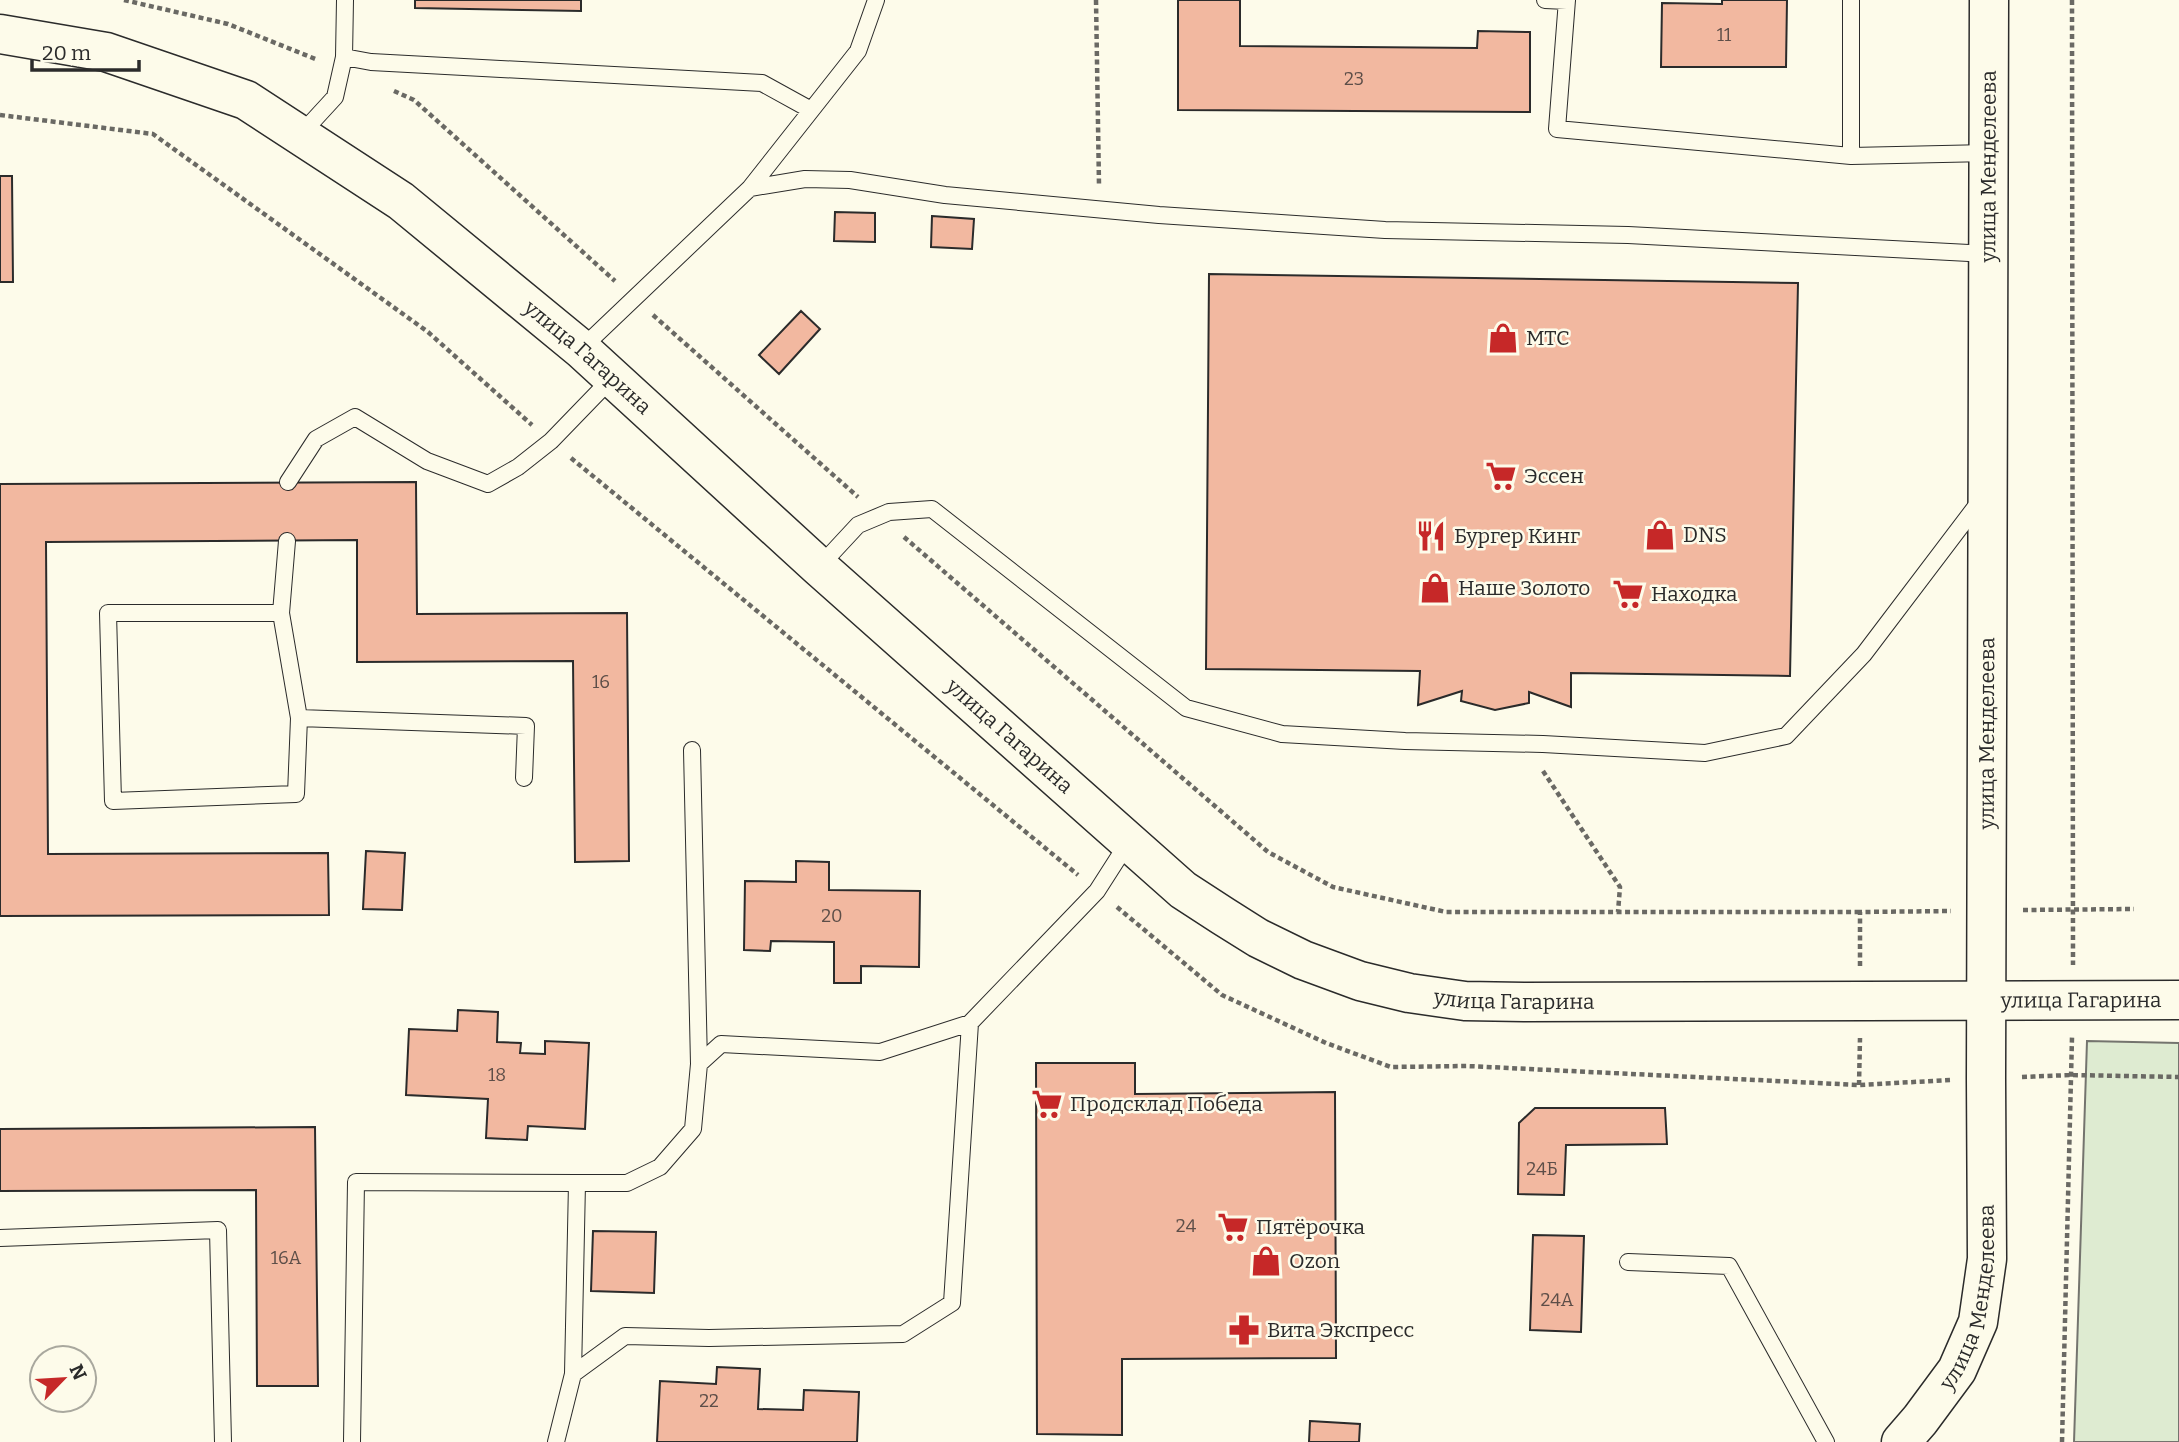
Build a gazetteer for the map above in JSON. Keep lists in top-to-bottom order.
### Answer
{
  "streets": {
    "main road": ["улица Менделеева", "улица Гагарина"]
  },
  "crossings": [
    ["улица Менделеева", "улица Гагарина"]
  ],
  "places": {
    "shop": [
      "МТС",
      "DNS",
      "Наше Золото",
      "Ozon"
    ],
    "supermarket": [
      "Эссен",
      "Находка",
      "Продсклад Победа",
      "Пятёрочка"
    ],
    "restaurant": ["Бургер Кинг"],
    "pharmacy": ["Вита Экспресс"]
  },
  "house_numbers": [
    "11",
    "23",
    "16",
    "20",
    "18",
    "24Б",
    "24",
    "16А",
    "24А",
    "22"
  ],
  "scale_bar": "20 m",
  "north": "top right"
}
